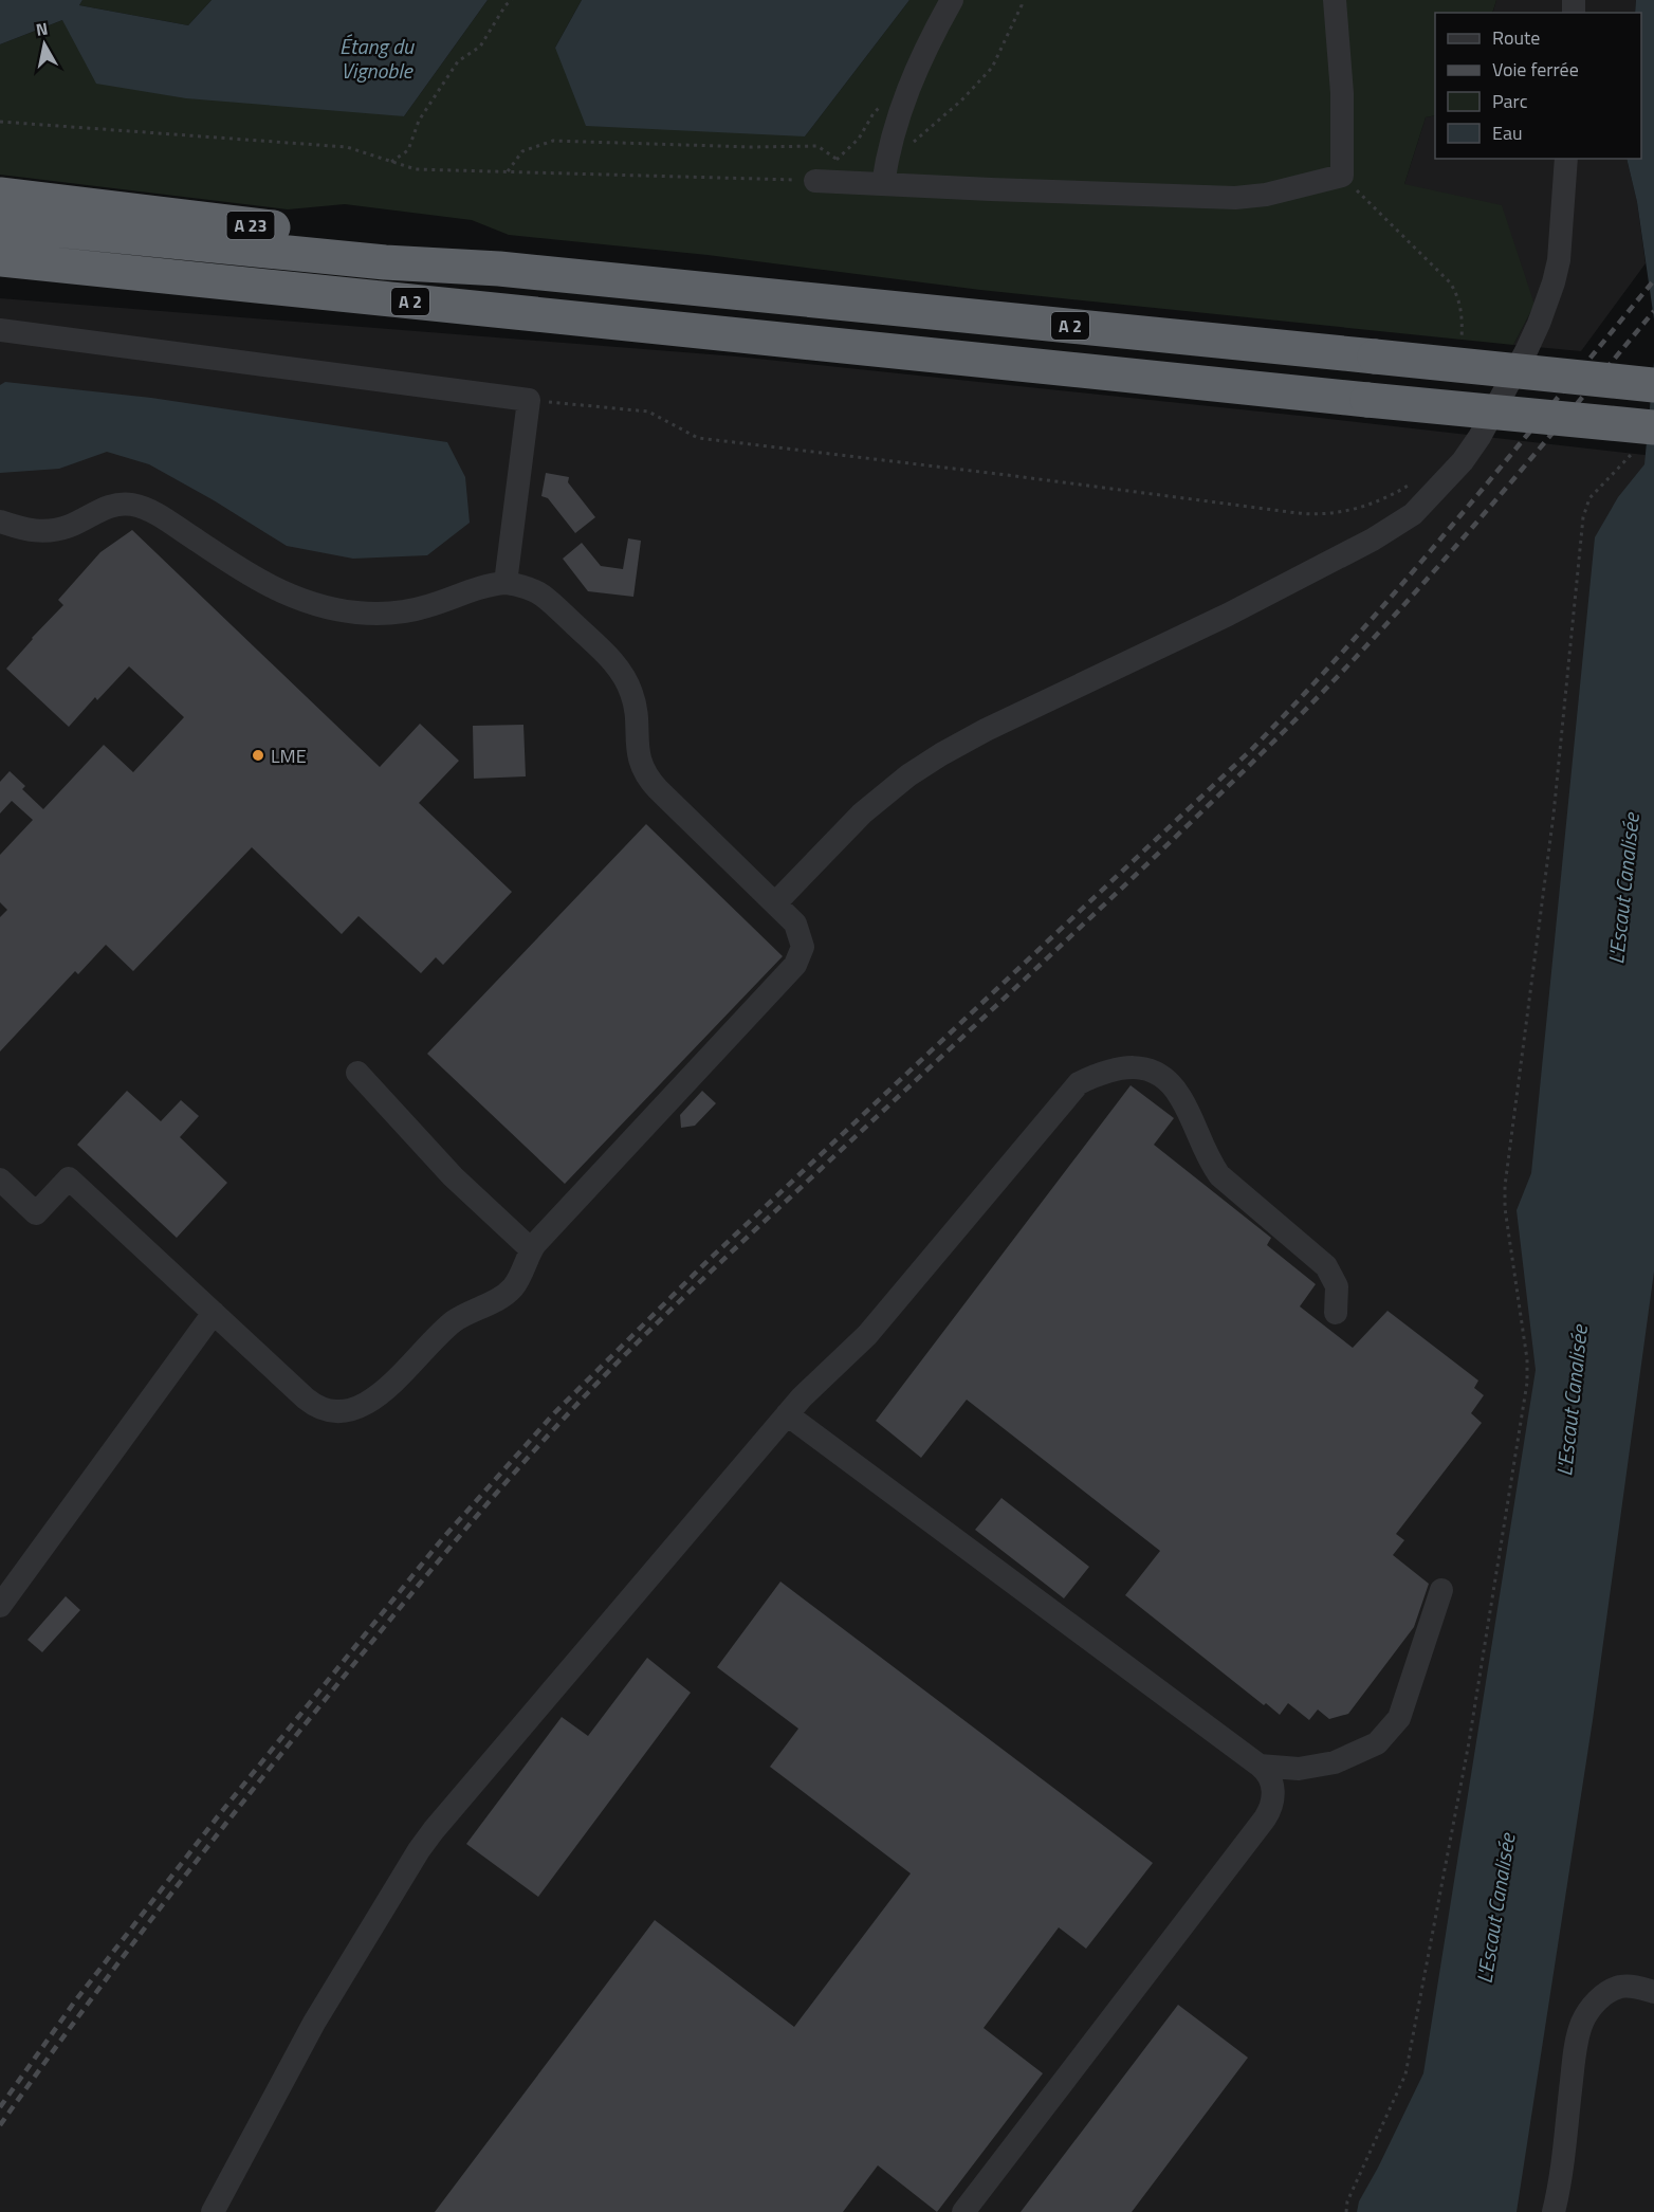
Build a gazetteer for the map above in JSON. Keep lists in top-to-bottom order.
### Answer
{
  "streets": {
    "highway": ["A 23", "A 2"]
  },
  "crossings": [
    ["A 23", "A 2"]
  ],
  "water": ["Étang du Vignoble", "L'Escaut Canalisée"],
  "places": ["LME"],
  "legend": [
    "Route",
    "Voie ferrée",
    "Parc",
    "Eau"
  ],
  "north": "top"
}
